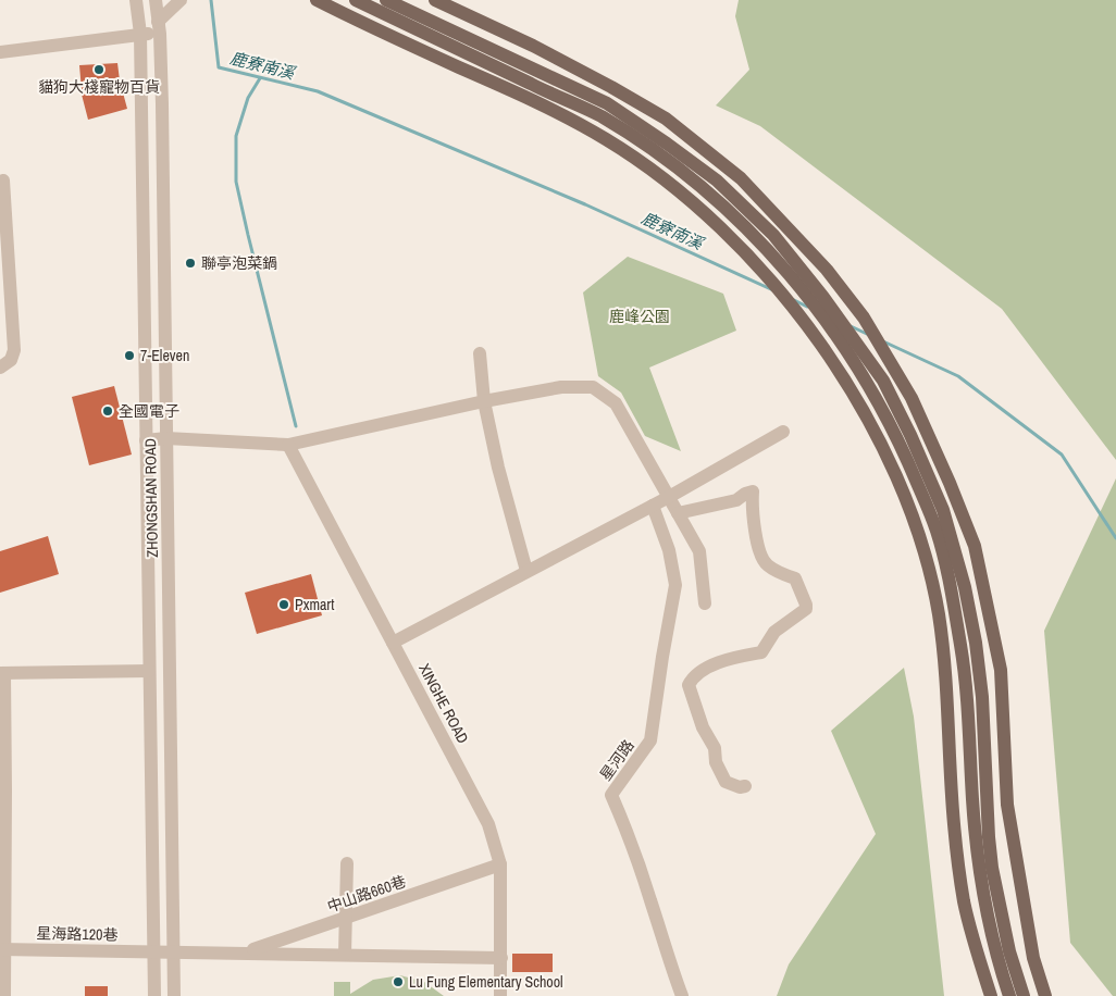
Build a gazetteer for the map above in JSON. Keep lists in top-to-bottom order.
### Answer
{
  "streets": {
    "street": [
      "ZHONGSHAN ROAD",
      "XINGHE ROAD",
      "星河路",
      "中山路660巷",
      "星海路120巷"
    ]
  },
  "crossings": [
    ["ZHONGSHAN ROAD", "中山路660巷"],
    ["ZHONGSHAN ROAD", "星海路120巷"],
    ["XINGHE ROAD", "中山路660巷"],
    ["中山路660巷", "星海路120巷"]
  ],
  "water": ["鹿寮南溪"],
  "parks": ["鹿峰公園"],
  "places": [
    "貓狗大棧寵物百貨",
    "聯亭泡菜鍋",
    "7-Eleven",
    "全國電子",
    "Pxmart",
    "Lu Fung Elementary School"
  ]
}
